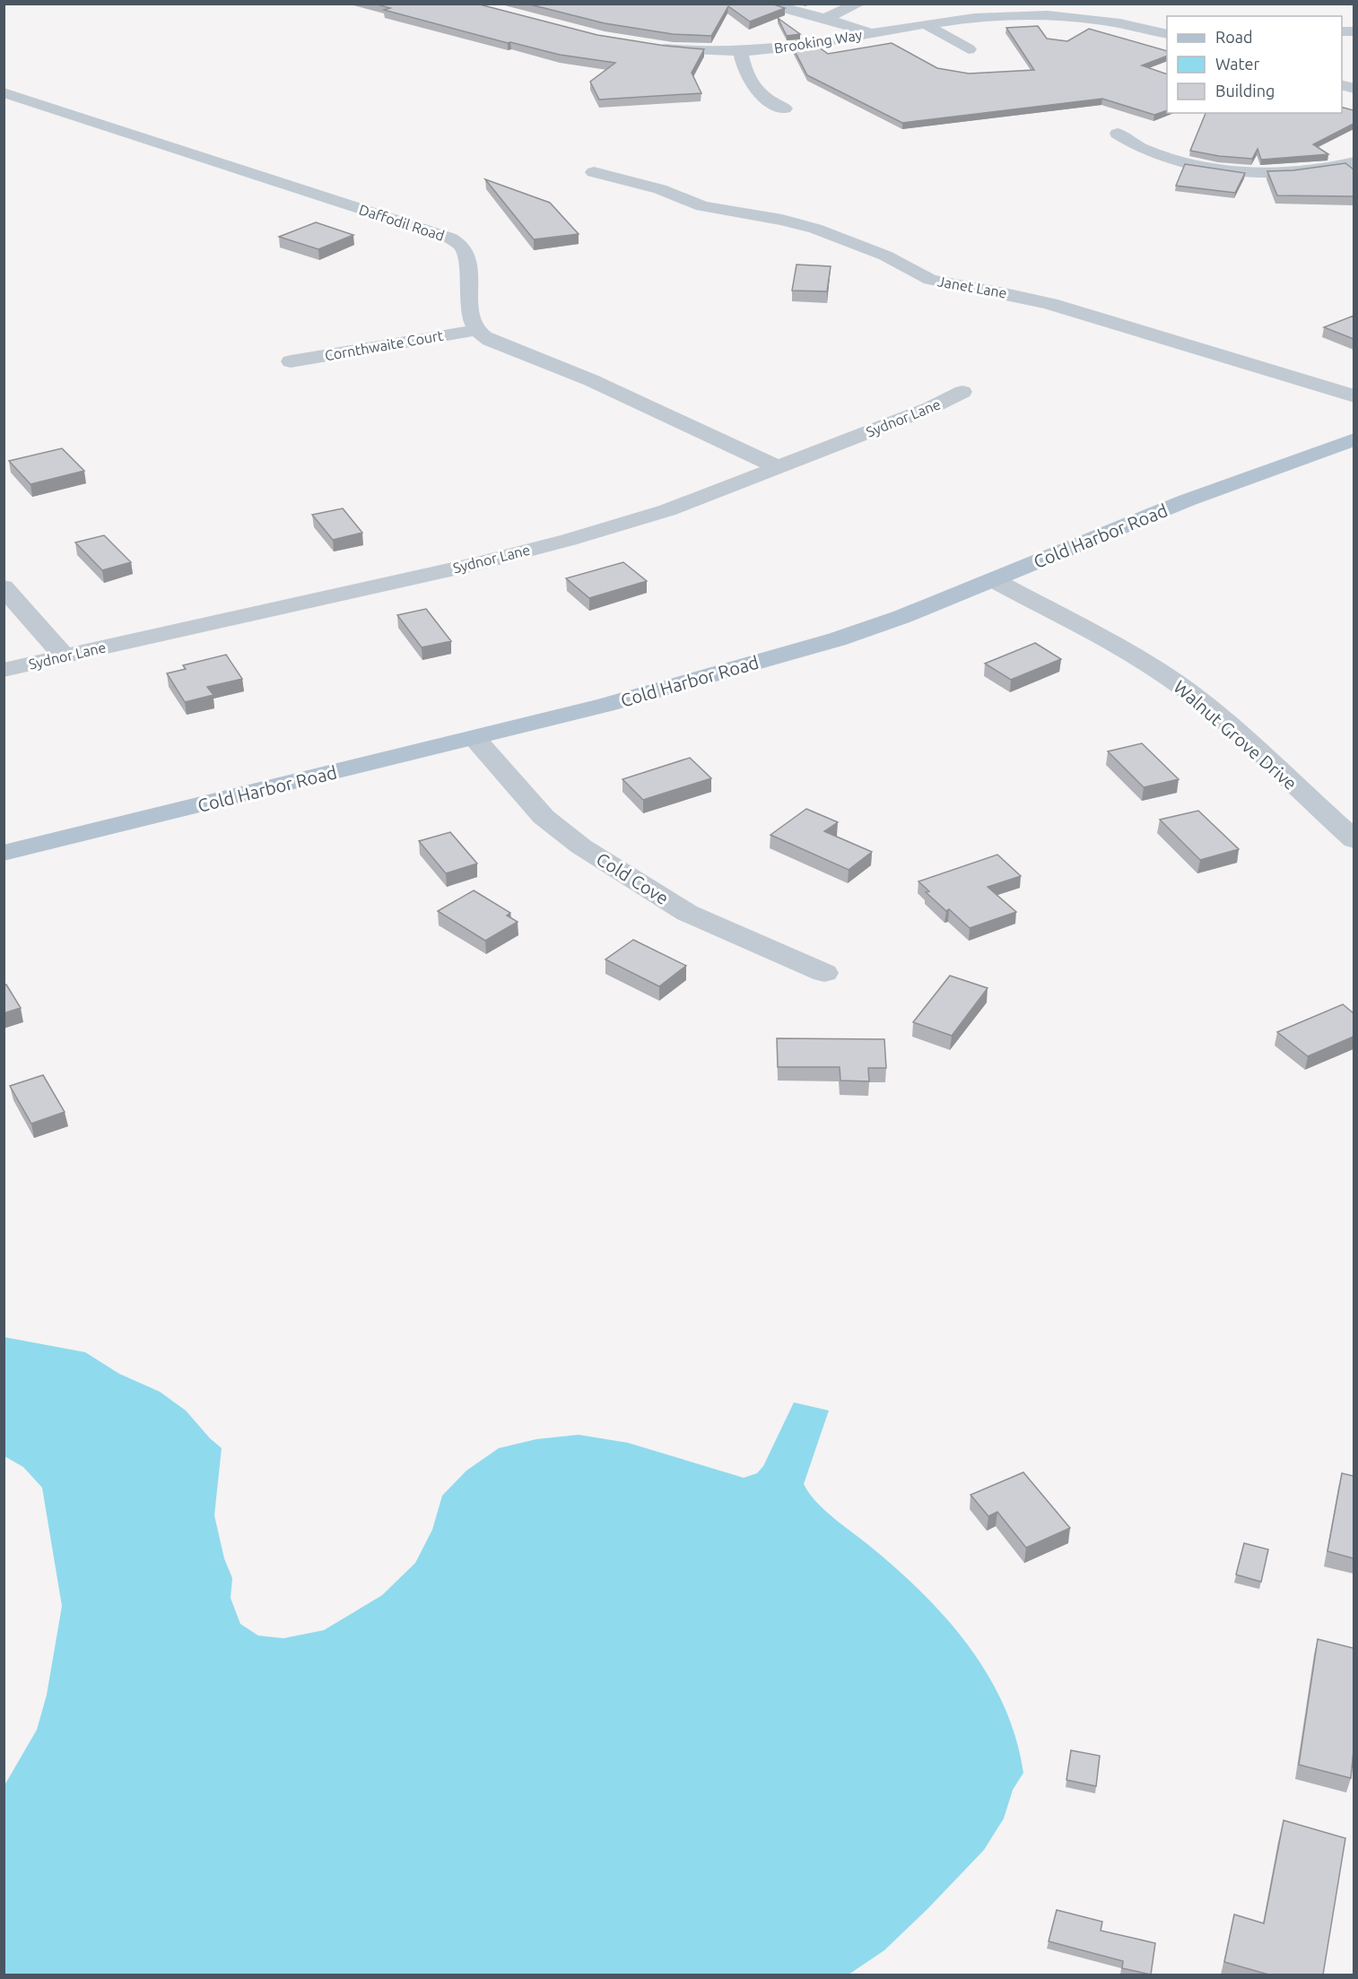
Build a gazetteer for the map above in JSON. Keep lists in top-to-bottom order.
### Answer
{
  "streets": {
    "main road": ["Cold Harbor Road"],
    "street": [
      "Brooking Way",
      "Daffodil Road",
      "Janet Lane",
      "Cornthwaite Court",
      "Sydnor Lane",
      "Walnut Grove Drive",
      "Cold Cove"
    ]
  },
  "crossings": [
    ["Daffodil Road", "Cornthwaite Court"],
    ["Cold Harbor Road", "Walnut Grove Drive"],
    ["Cold Harbor Road", "Cold Cove"]
  ],
  "legend": ["Road", "Water", "Building"]
}
